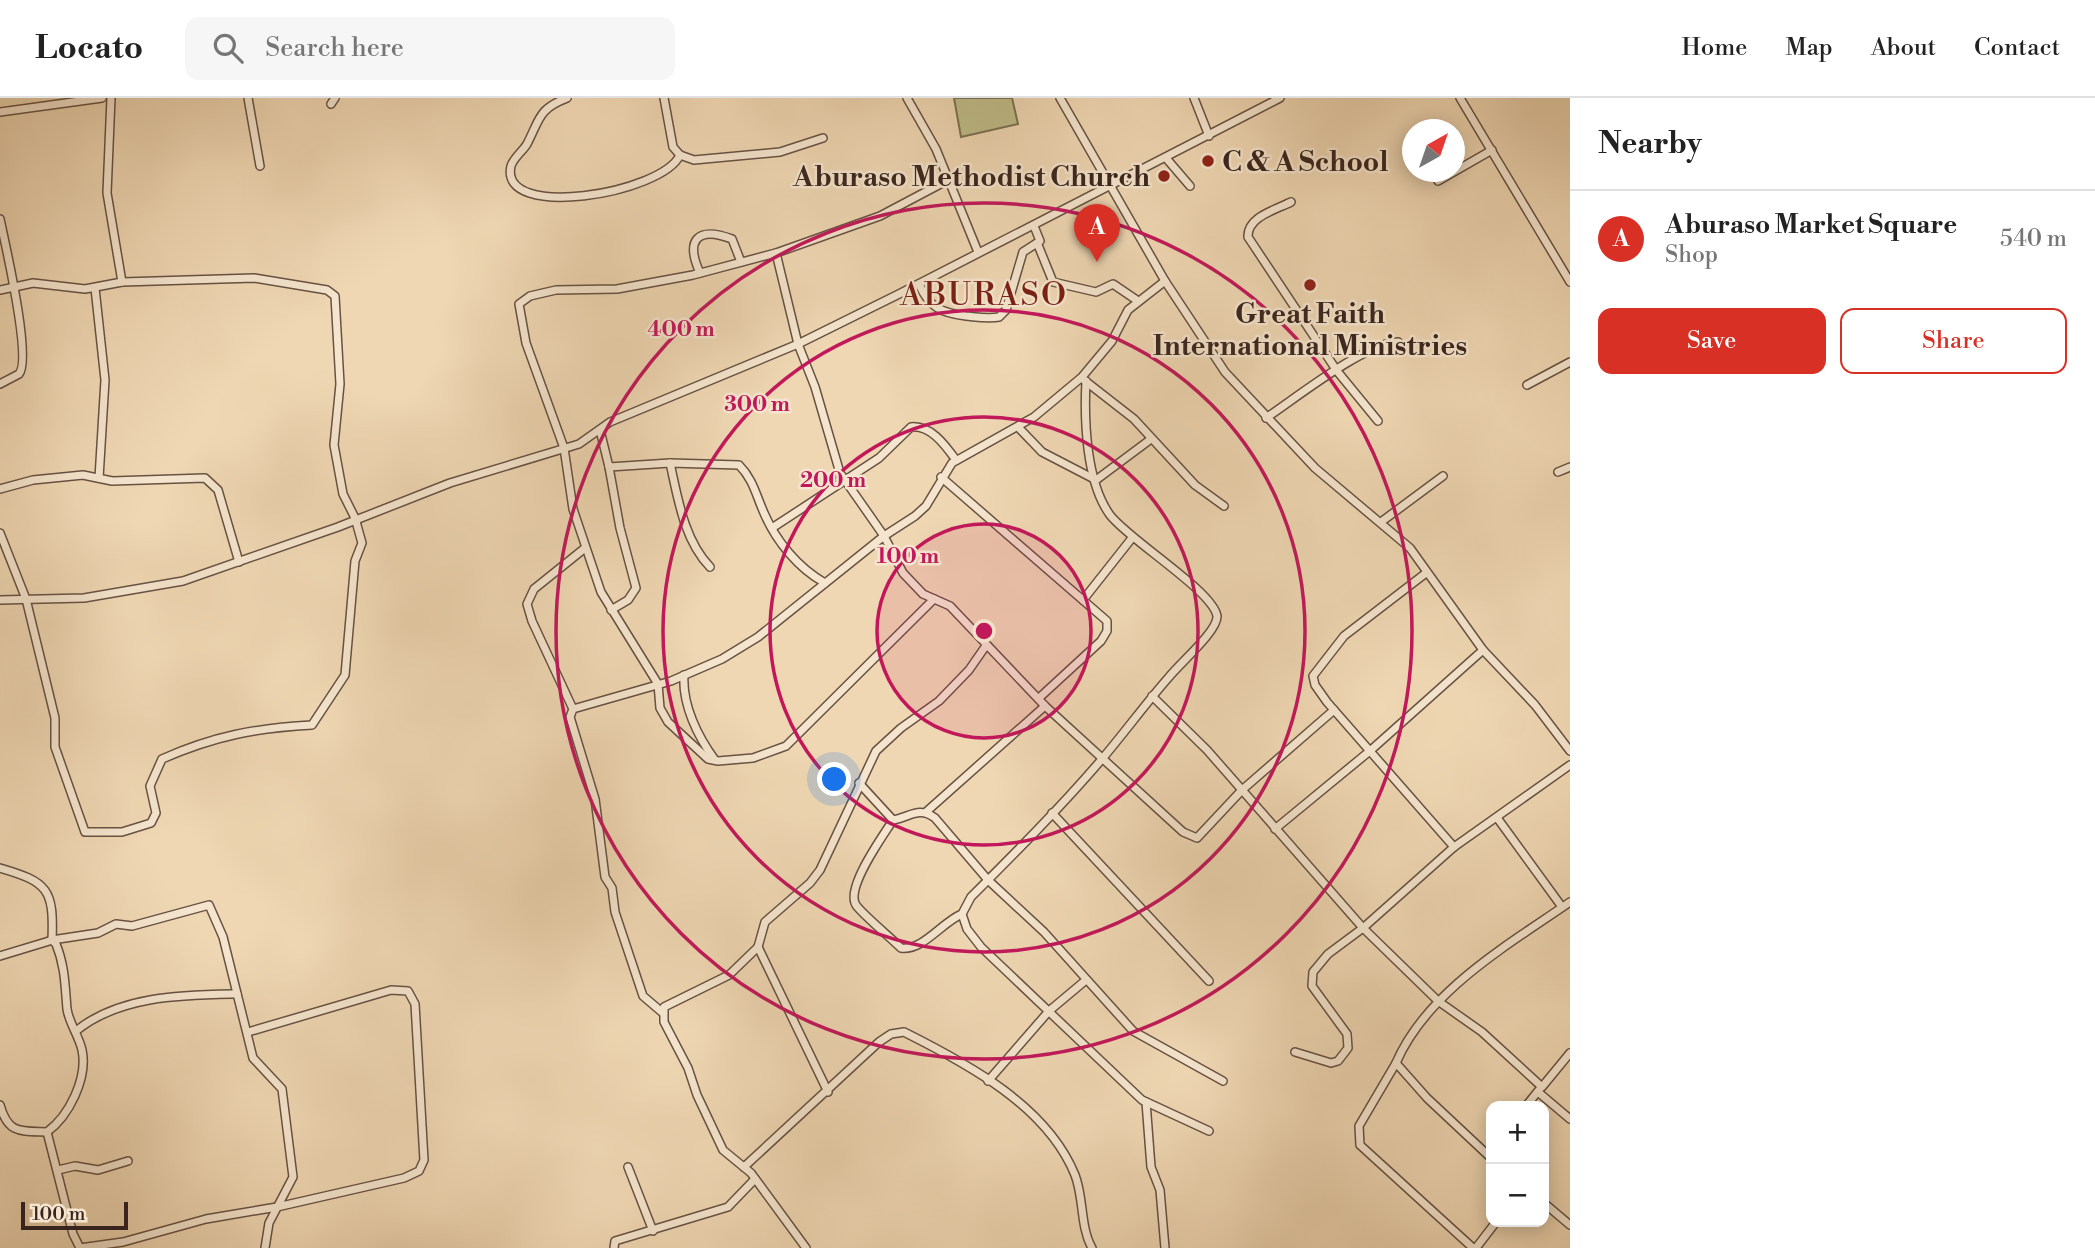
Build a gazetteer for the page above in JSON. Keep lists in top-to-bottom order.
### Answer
{
  "districts": ["ABURASO"],
  "places": ["C & A School", "Aburaso Methodist Church", "Great Faith International Ministries"],
  "scale_bar": "100 m",
  "north": "top right",
  "page": {
    "header": "Locato",
    "search": "Search here",
    "nav": [
      "Home",
      "Map",
      "About",
      "Contact"
    ],
    "heading": "Nearby",
    "list": [
      {
        "mark": "A",
        "name": "Aburaso Market Square",
        "note": "Shop",
        "value": "540 m"
      }
    ],
    "pins": "A",
    "buttons": ["Save", "Share"],
    "map_buttons": ["+", "−"],
    "scale": "100 m"
  },
  "rings": [
    "400 m",
    "300 m",
    "200 m",
    "100 m"
  ]
}
